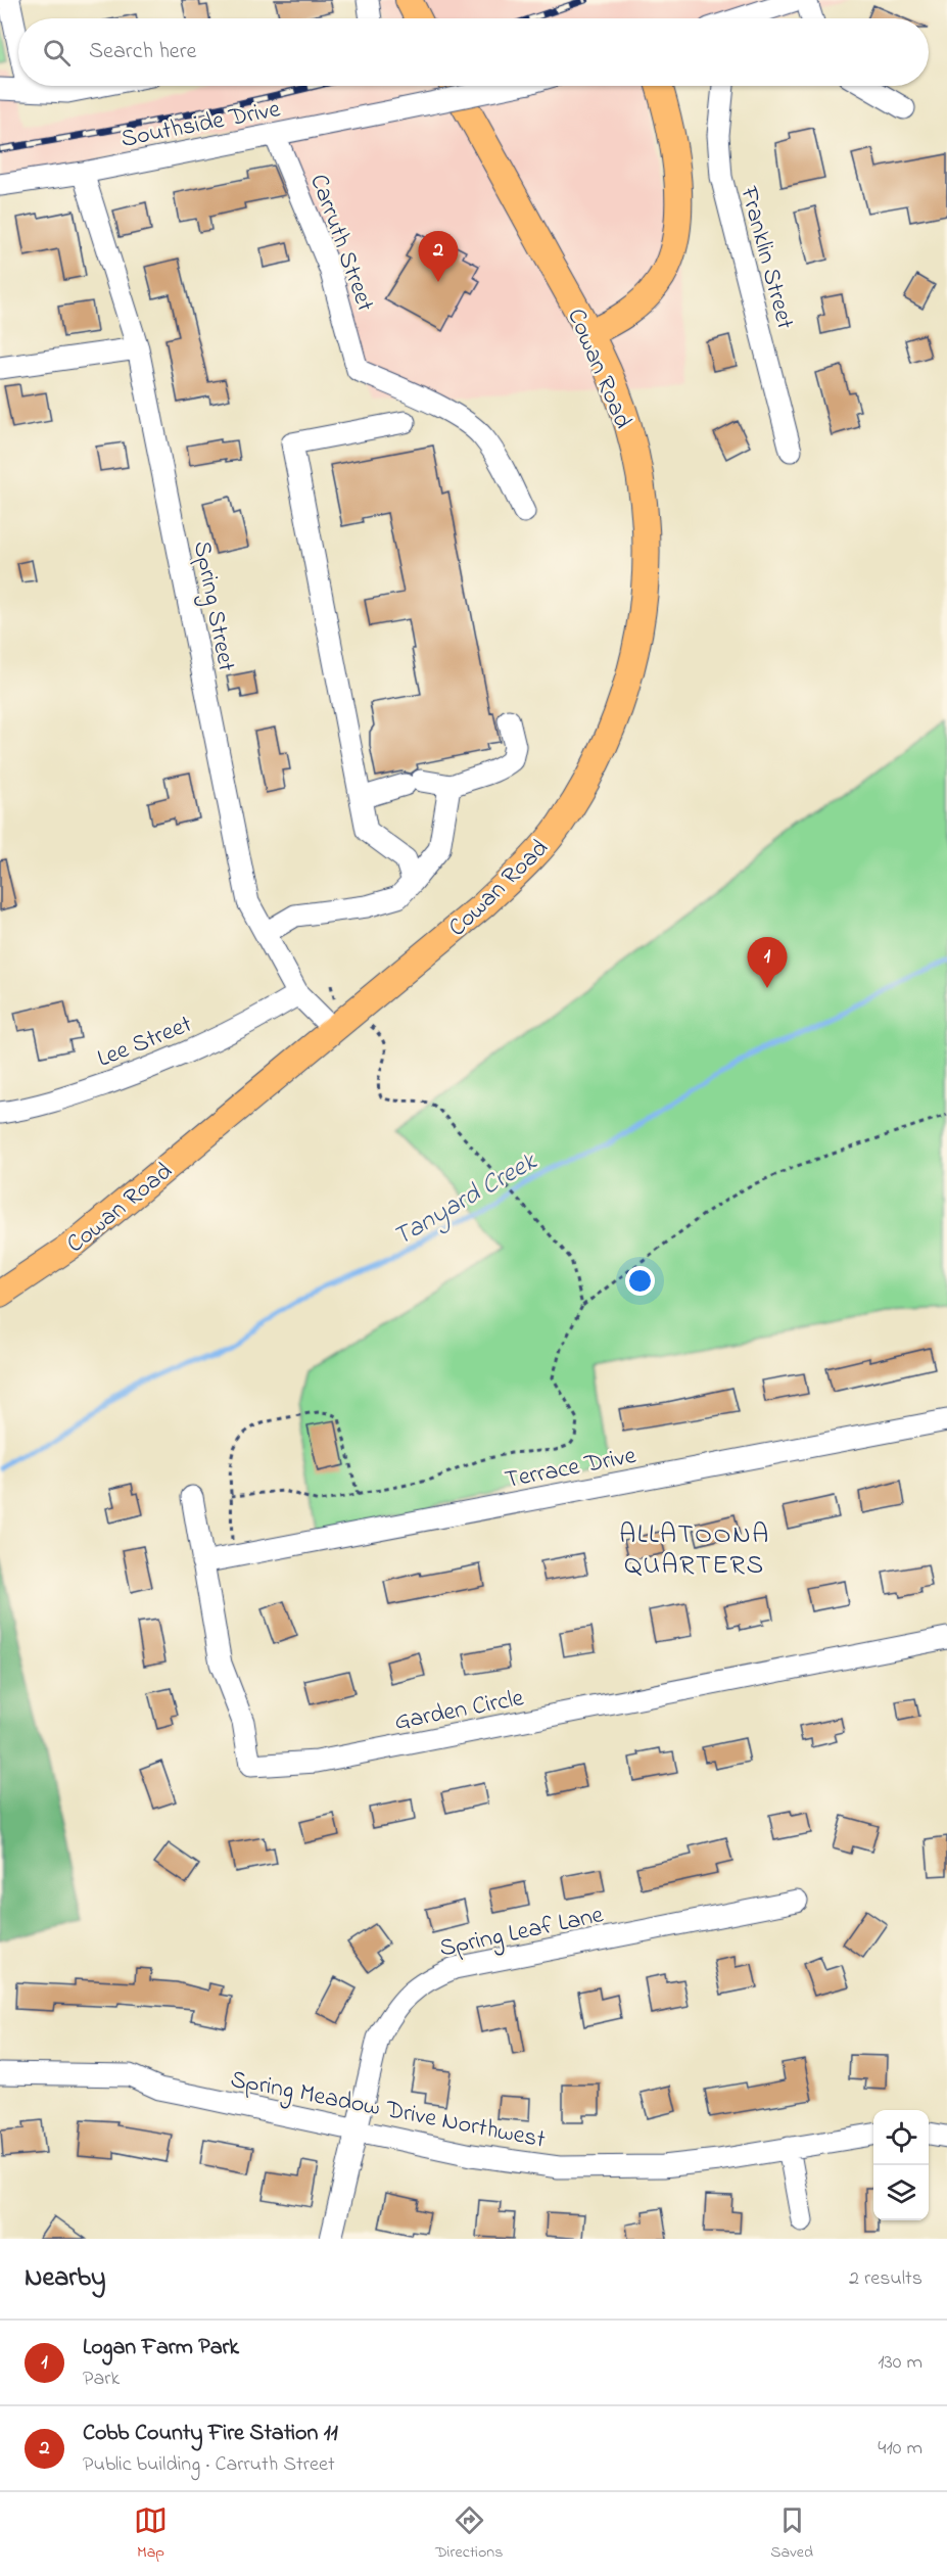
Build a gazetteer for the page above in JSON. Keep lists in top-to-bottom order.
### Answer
{
  "streets": {
    "main road": ["Cowan Road"],
    "street": [
      "Southside Drive",
      "Carruth Street",
      "Franklin Street",
      "Spring Street",
      "Lee Street",
      "Terrace Drive",
      "Garden Circle",
      "Spring Leaf Lane",
      "Spring Meadow Drive Northwest"
    ]
  },
  "crossings": [
    ["Southside Drive", "Carruth Street"],
    ["Southside Drive", "Spring Street"],
    ["Cowan Road", "Spring Street"],
    ["Spring Street", "Lee Street"],
    ["Terrace Drive", "Garden Circle"],
    ["Spring Leaf Lane", "Spring Meadow Drive Northwest"]
  ],
  "districts": ["ALLATOONA QUARTERS"],
  "water": ["Tanyard Creek"],
  "page": {
    "search": "Search here",
    "pins": ["2", "1"],
    "heading": ["Nearby", "2 results"],
    "list": [
      {
        "mark": "1",
        "name": "Logan Farm Park",
        "note": "Park",
        "value": "130 m"
      },
      {
        "mark": "2",
        "name": "Cobb County Fire Station 11",
        "note": "Public building · Carruth Street",
        "value": "410 m"
      }
    ],
    "nav": ["Map", "Directions", "Saved"]
  }
}
